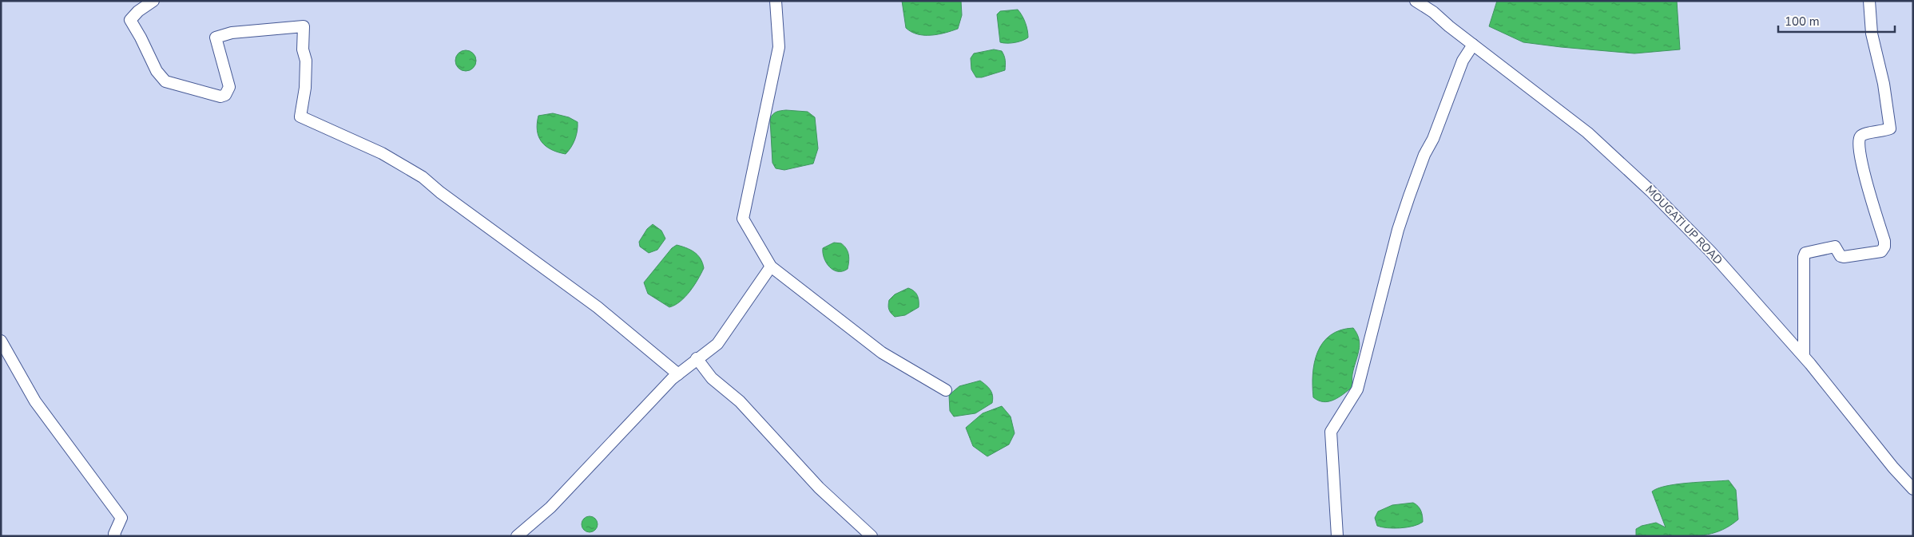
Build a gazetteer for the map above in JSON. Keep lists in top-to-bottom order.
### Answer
{
  "streets": {
    "street": ["MOUGATI UP ROAD"]
  },
  "scale_bar": "100 m"
}
